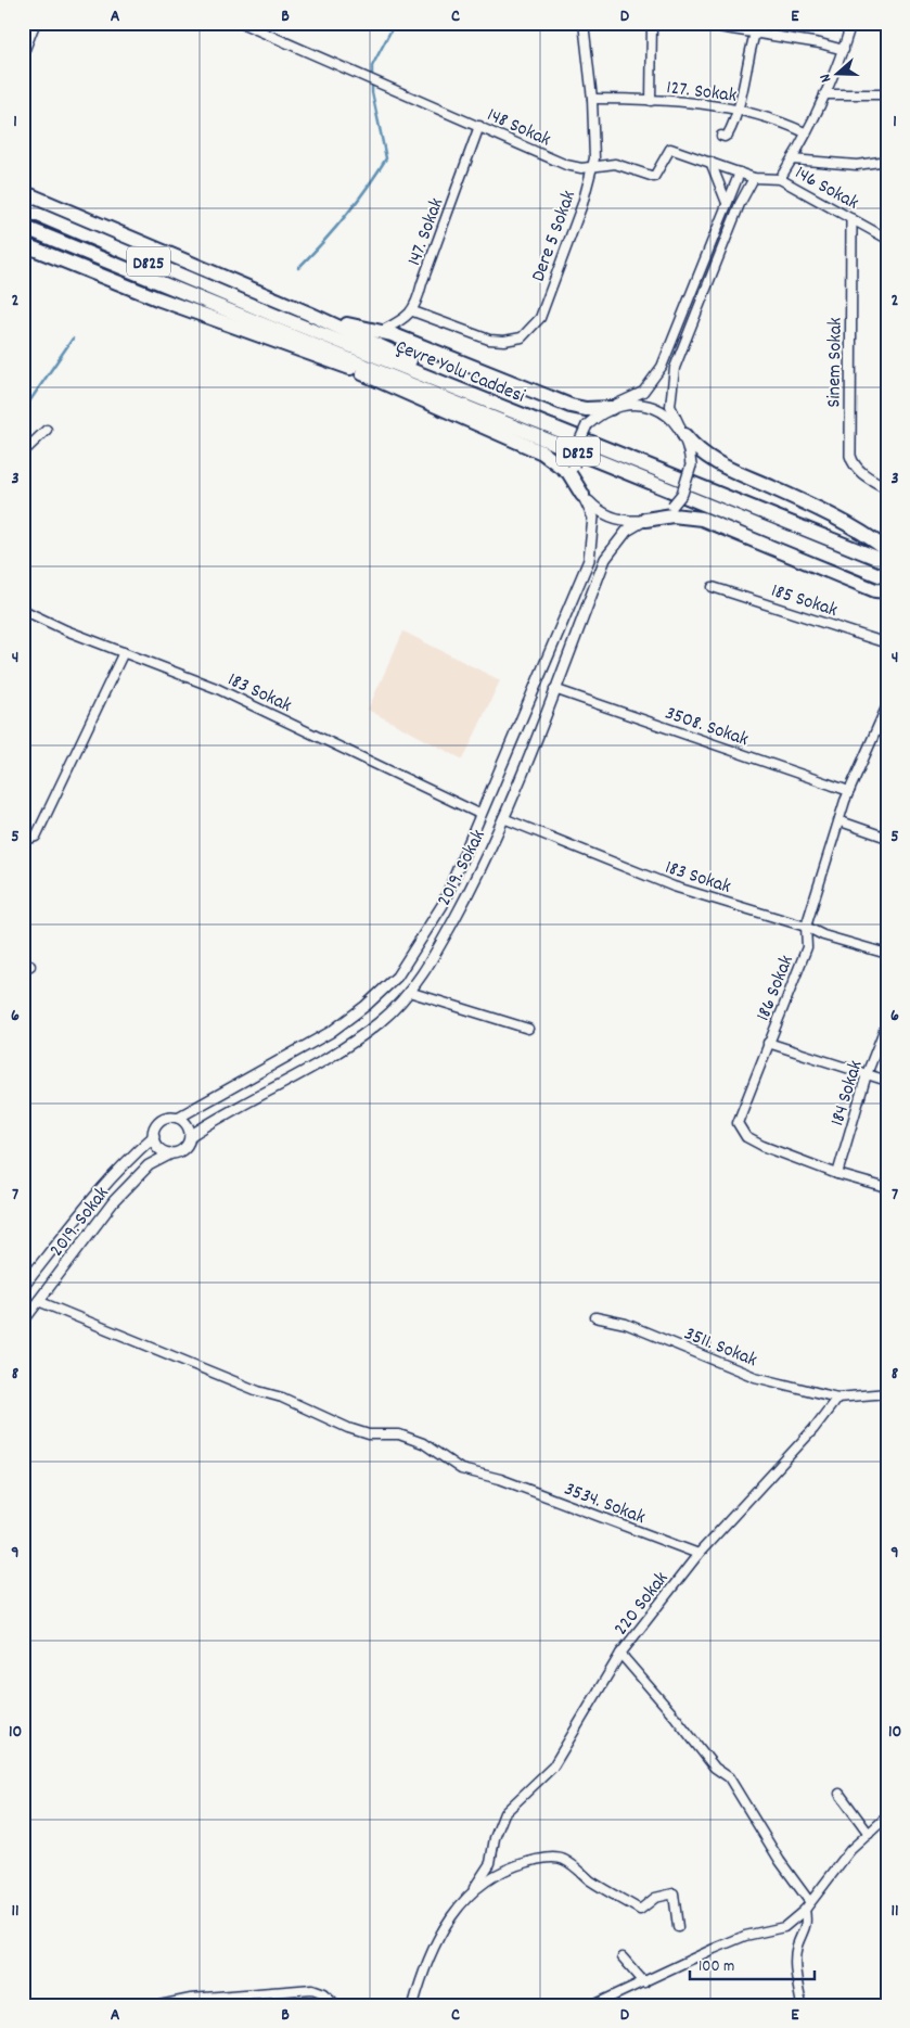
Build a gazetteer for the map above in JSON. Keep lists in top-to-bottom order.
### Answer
{
  "streets": {
    "highway": ["D825", "Çevre Yolu Caddesi"],
    "street": [
      "127. Sokak",
      "148 Sokak",
      "146 Sokak",
      "147. Sokak",
      "Dere 5 Sokak",
      "Sinem Sokak",
      "185 Sokak",
      "183 Sokak",
      "3508. Sokak",
      "2019. Sokak",
      "186 Sokak",
      "184 Sokak",
      "3511. Sokak",
      "3534. Sokak",
      "220 Sokak"
    ]
  },
  "crossings": [
    ["127. Sokak", "Dere 5 Sokak"],
    ["148 Sokak", "146 Sokak"],
    ["148 Sokak", "147. Sokak"],
    ["148 Sokak", "Dere 5 Sokak"],
    ["146 Sokak", "Sinem Sokak"],
    ["147. Sokak", "Dere 5 Sokak"],
    ["183 Sokak", "2019. Sokak"],
    ["183 Sokak", "186 Sokak"],
    ["3508. Sokak", "2019. Sokak"],
    ["3508. Sokak", "186 Sokak"],
    ["2019. Sokak", "3534. Sokak"],
    ["186 Sokak", "184 Sokak"],
    ["3511. Sokak", "220 Sokak"],
    ["3534. Sokak", "220 Sokak"]
  ],
  "scale_bar": "100 m",
  "north": "left",
  "grid": {
    "columns": [
      "A",
      "B",
      "C",
      "D",
      "E"
    ],
    "rows": [
      "1",
      "2",
      "3",
      "4",
      "5",
      "6",
      "7",
      "8",
      "9",
      "10",
      "11"
    ]
  }
}
